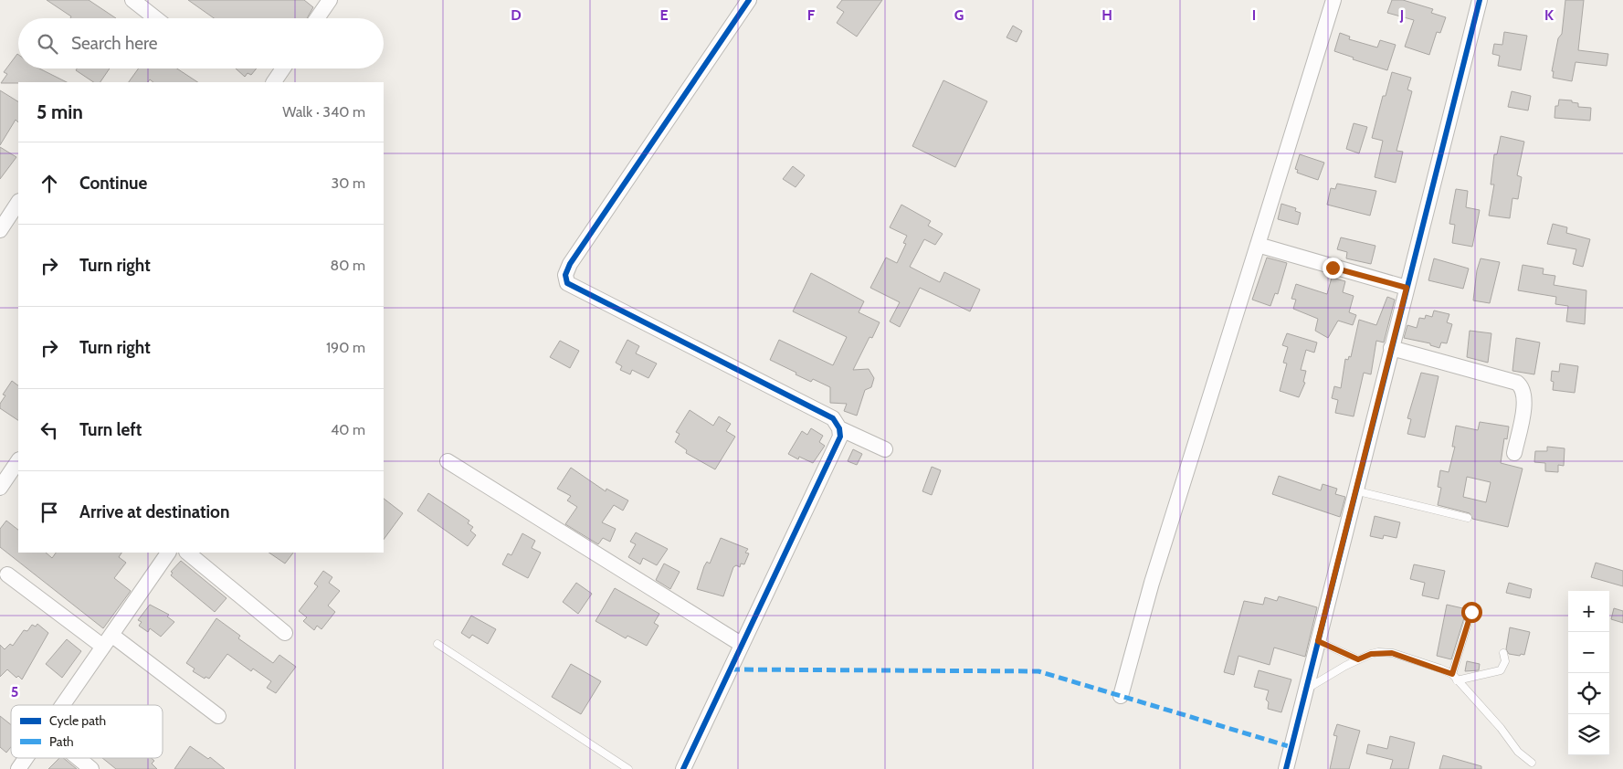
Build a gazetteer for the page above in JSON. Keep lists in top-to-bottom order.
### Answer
{
  "legend": ["Cycle path", "Path"],
  "page": {
    "search": "Search here",
    "heading": ["5 min", "Walk · 340 m"],
    "list": [
      ["Continue", "30 m"],
      ["Turn right", "80 m"],
      ["Turn right", "190 m"],
      ["Turn left", "40 m"],
      "Arrive at destination"
    ],
    "map_buttons": ["+", "−"]
  },
  "grid": {
    "columns": [
      "D",
      "E",
      "F",
      "G",
      "H",
      "I",
      "J",
      "K"
    ],
    "rows": ["5"]
  }
}
